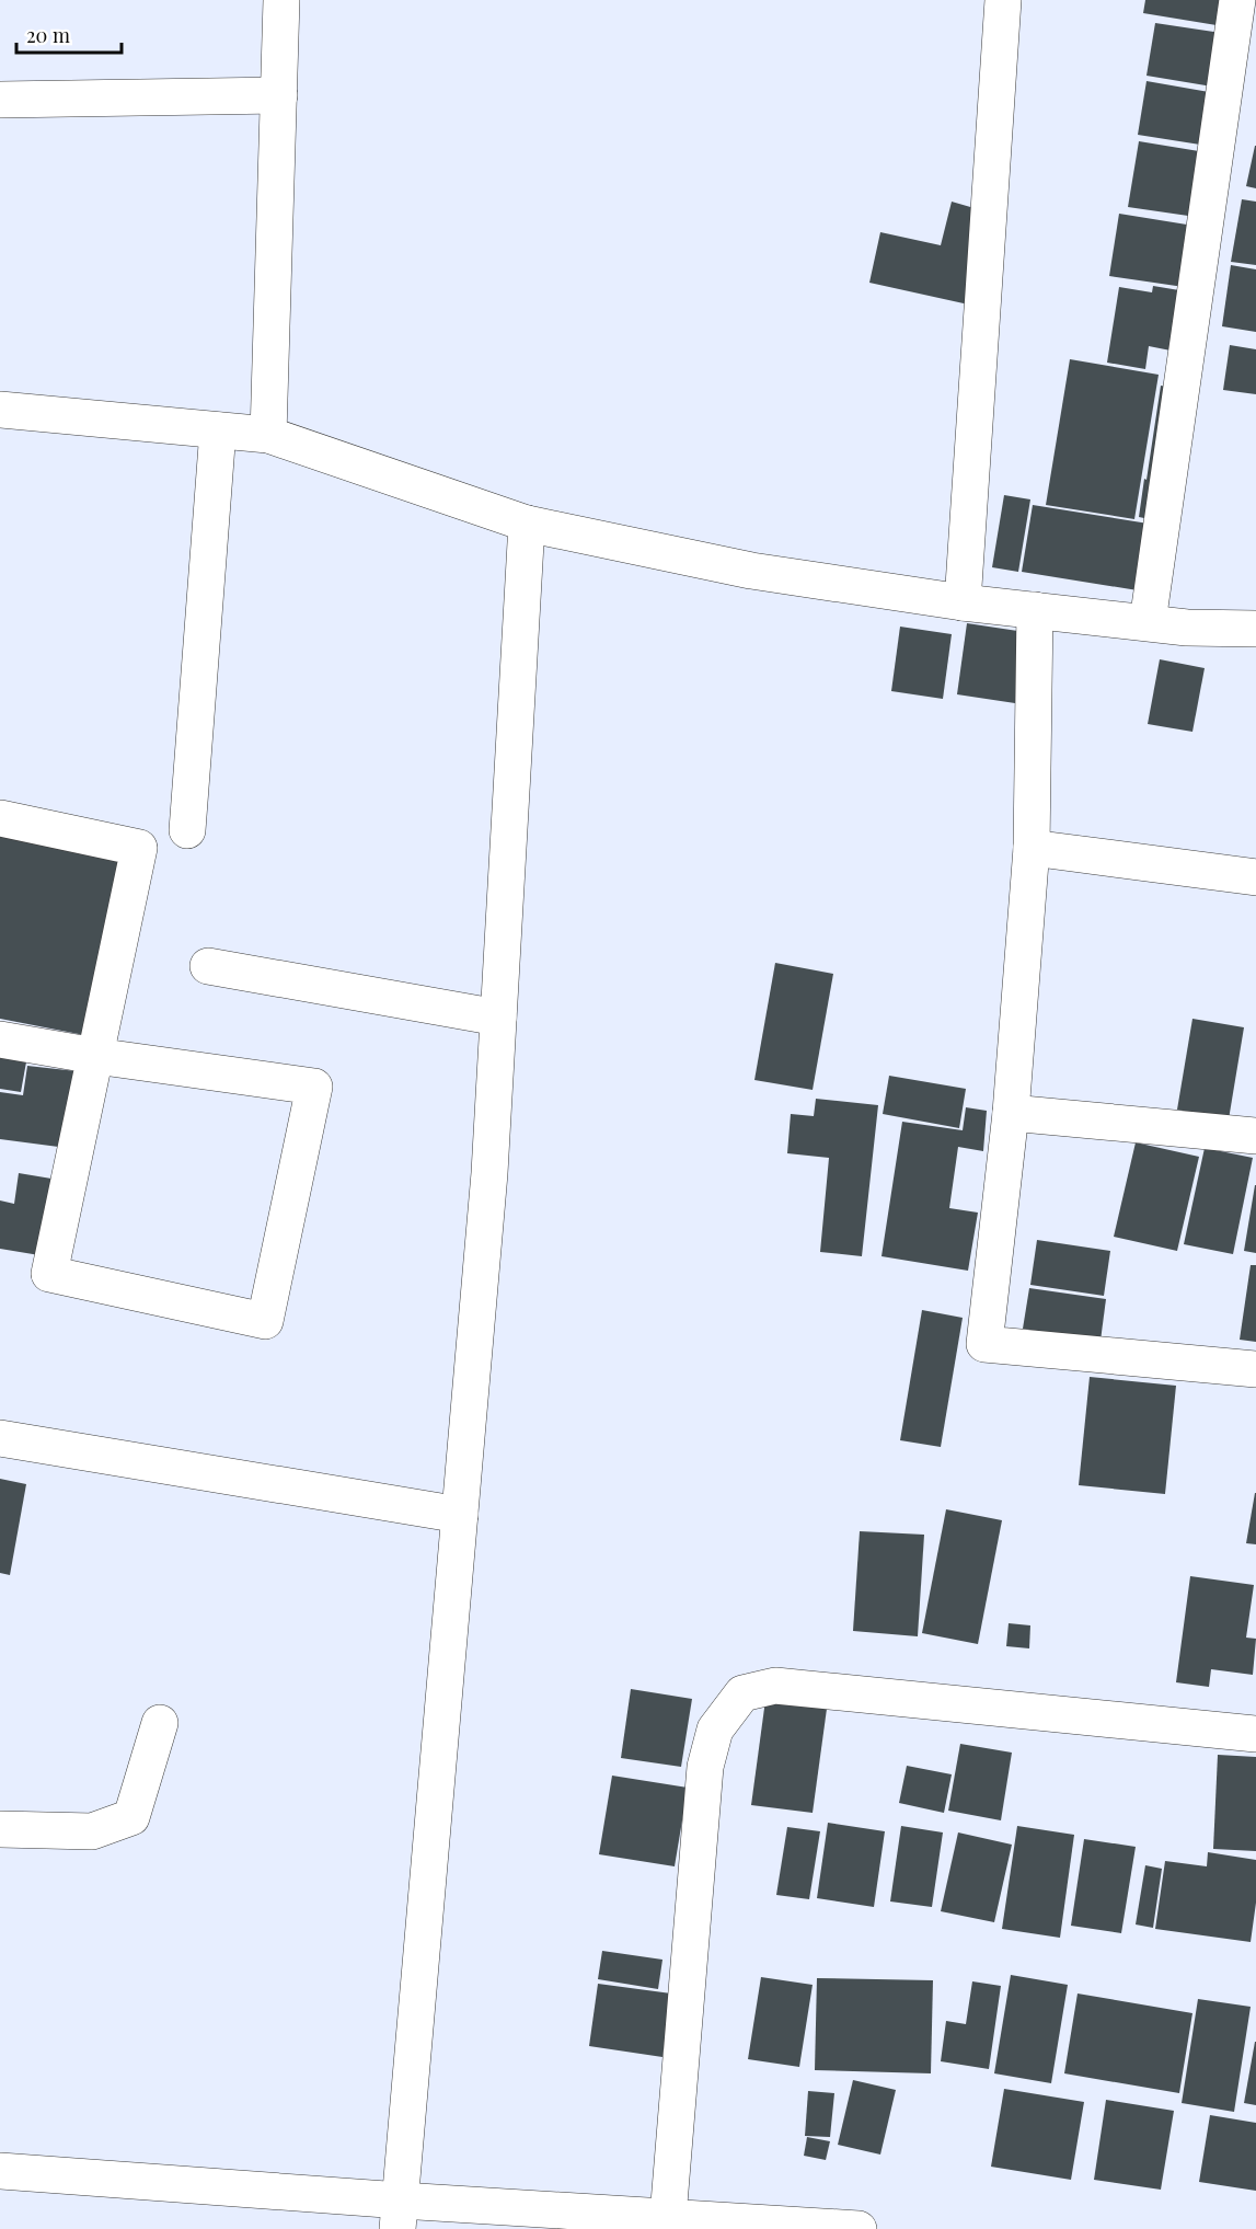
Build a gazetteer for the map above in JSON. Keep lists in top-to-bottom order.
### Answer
{
  "scale_bar": "20 m"
}
